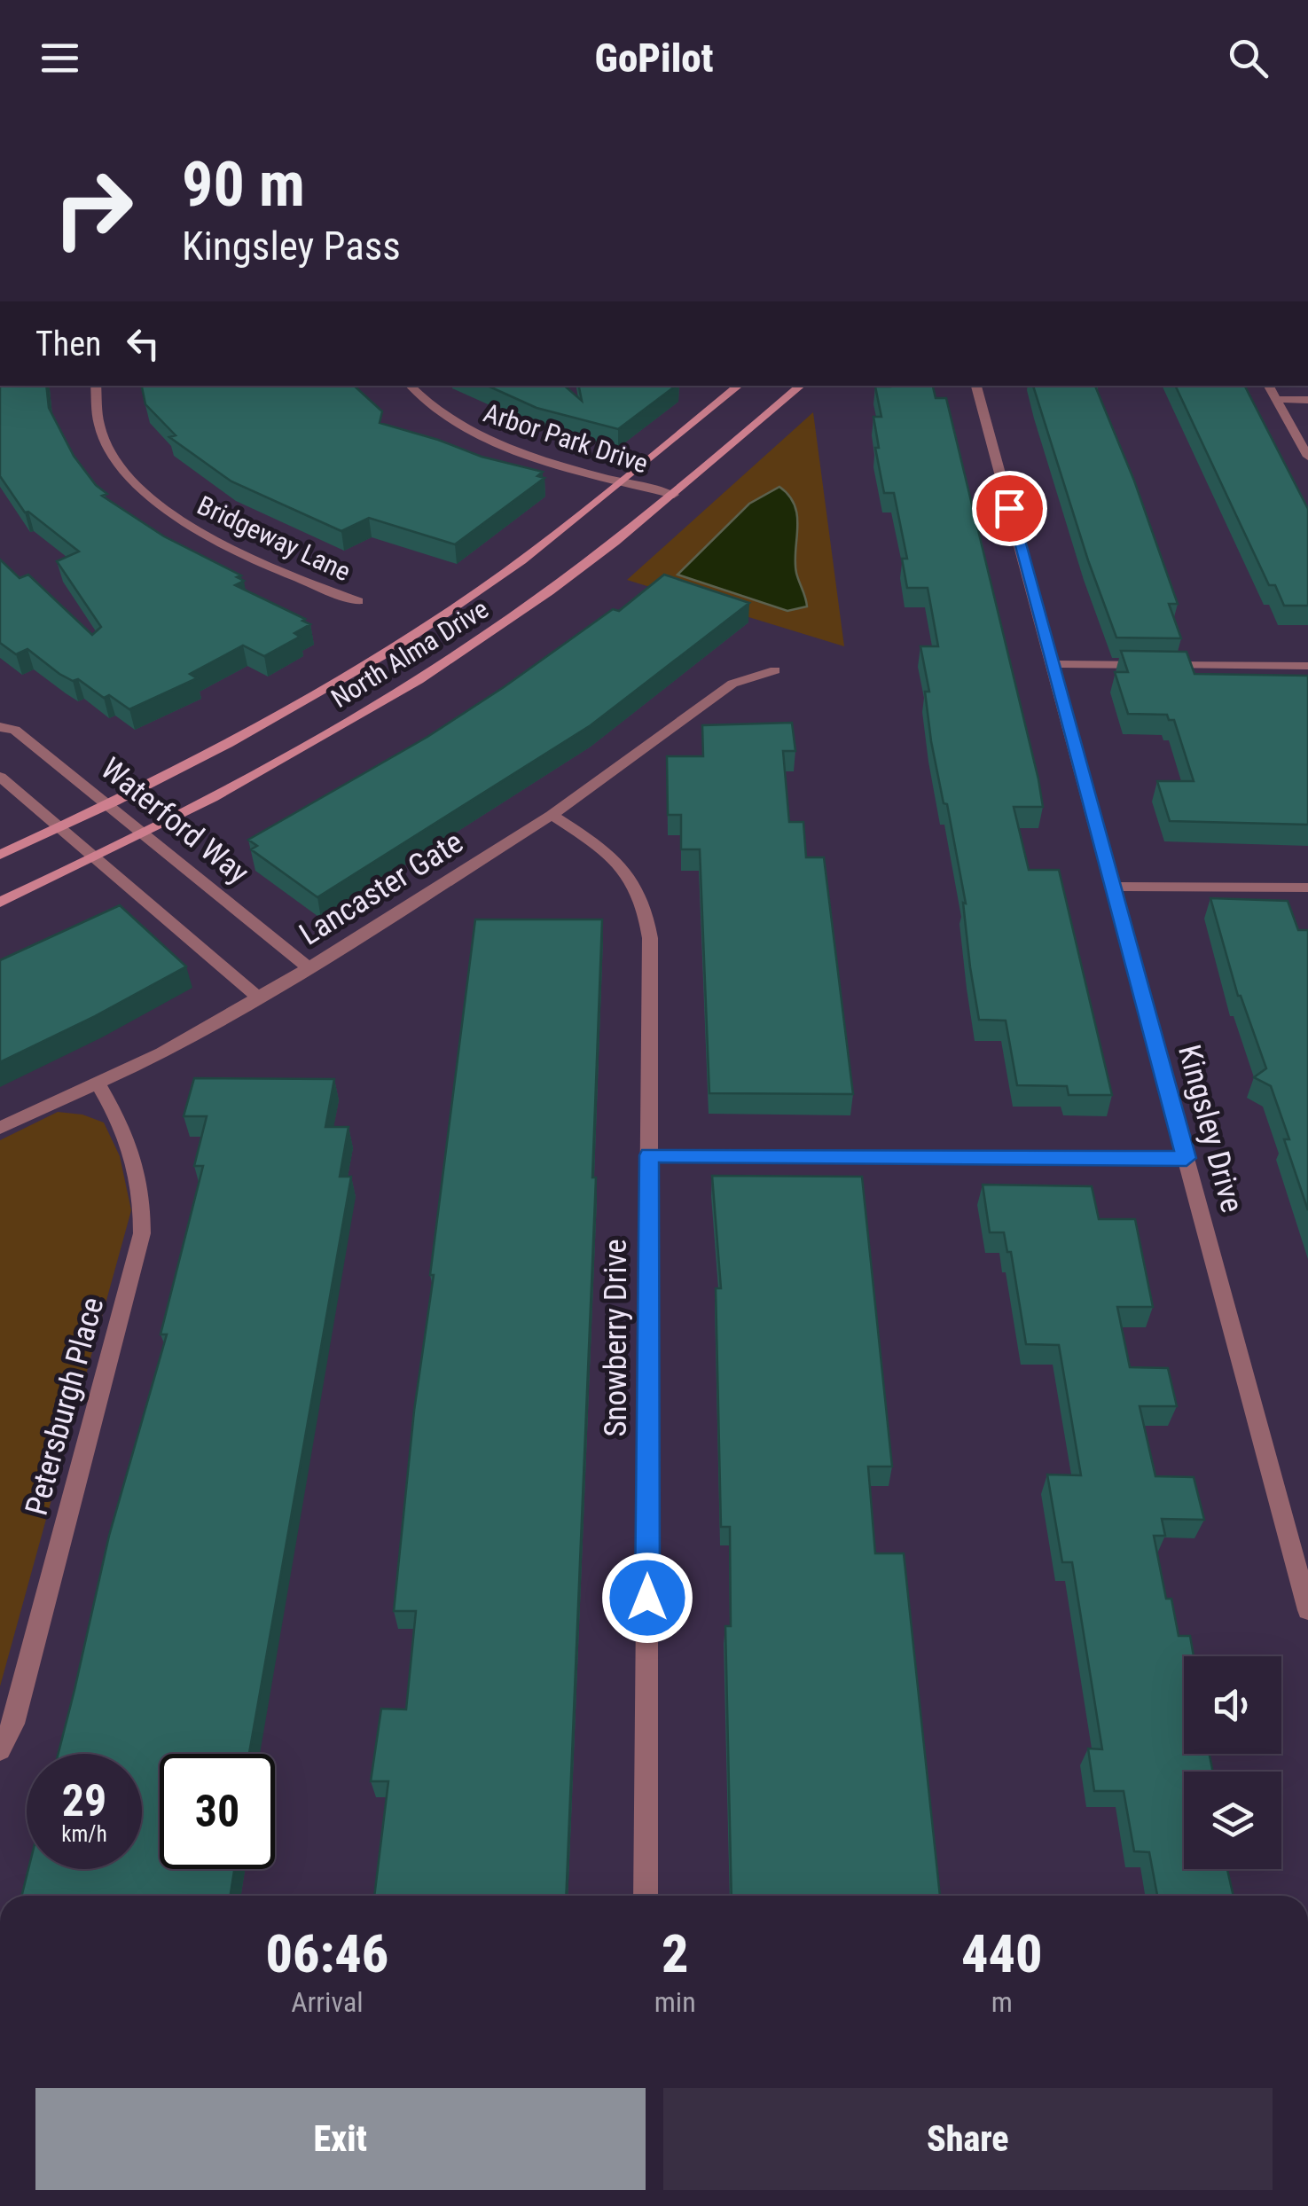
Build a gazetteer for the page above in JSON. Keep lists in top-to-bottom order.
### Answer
{
  "streets": {
    "main road": ["North Alma Drive"],
    "street": [
      "Arbor Park Drive",
      "Bridgeway Lane",
      "Waterford Way",
      "Lancaster Gate",
      "Kingsley Drive",
      "Snowberry Drive",
      "Petersburgh Place"
    ]
  },
  "crossings": [
    ["Arbor Park Drive", "North Alma Drive"],
    ["North Alma Drive", "Waterford Way"],
    ["Waterford Way", "Lancaster Gate"],
    ["Lancaster Gate", "Snowberry Drive"],
    ["Lancaster Gate", "Petersburgh Place"]
  ],
  "page": {
    "header": "GoPilot",
    "turn": ["90 m", "Kingsley Pass"],
    "then": "Then",
    "speed": "29 km/h",
    "limit": "30",
    "eta": [
      "06:46",
      "Arrival",
      "2",
      "min",
      "440",
      "m"
    ],
    "buttons": ["Exit", "Share"]
  }
}
